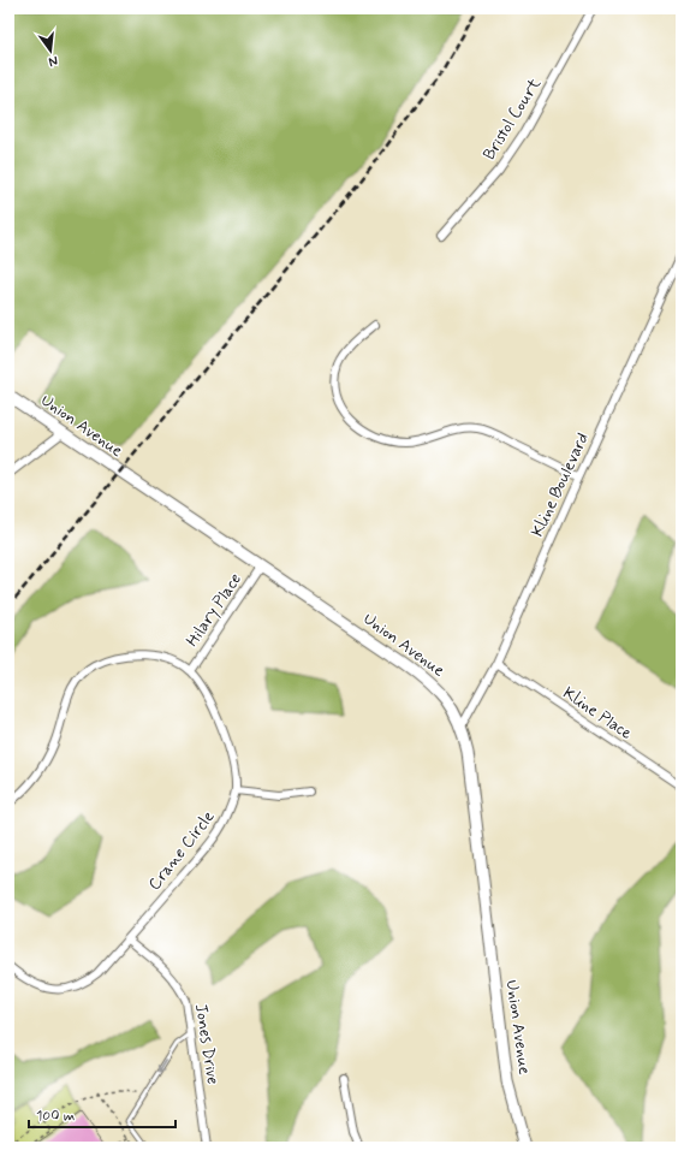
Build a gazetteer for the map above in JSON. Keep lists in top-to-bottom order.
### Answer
{
  "streets": {
    "main road": ["Union Avenue"],
    "street": [
      "Bristol Court",
      "Kline Boulevard",
      "Hilary Place",
      "Kline Place",
      "Crane Circle",
      "Jones Drive"
    ]
  },
  "crossings": [
    ["Union Avenue", "Kline Boulevard"],
    ["Union Avenue", "Hilary Place"],
    ["Kline Boulevard", "Kline Place"],
    ["Hilary Place", "Crane Circle"],
    ["Crane Circle", "Jones Drive"]
  ],
  "scale_bar": "100 m",
  "north": "bottom"
}
